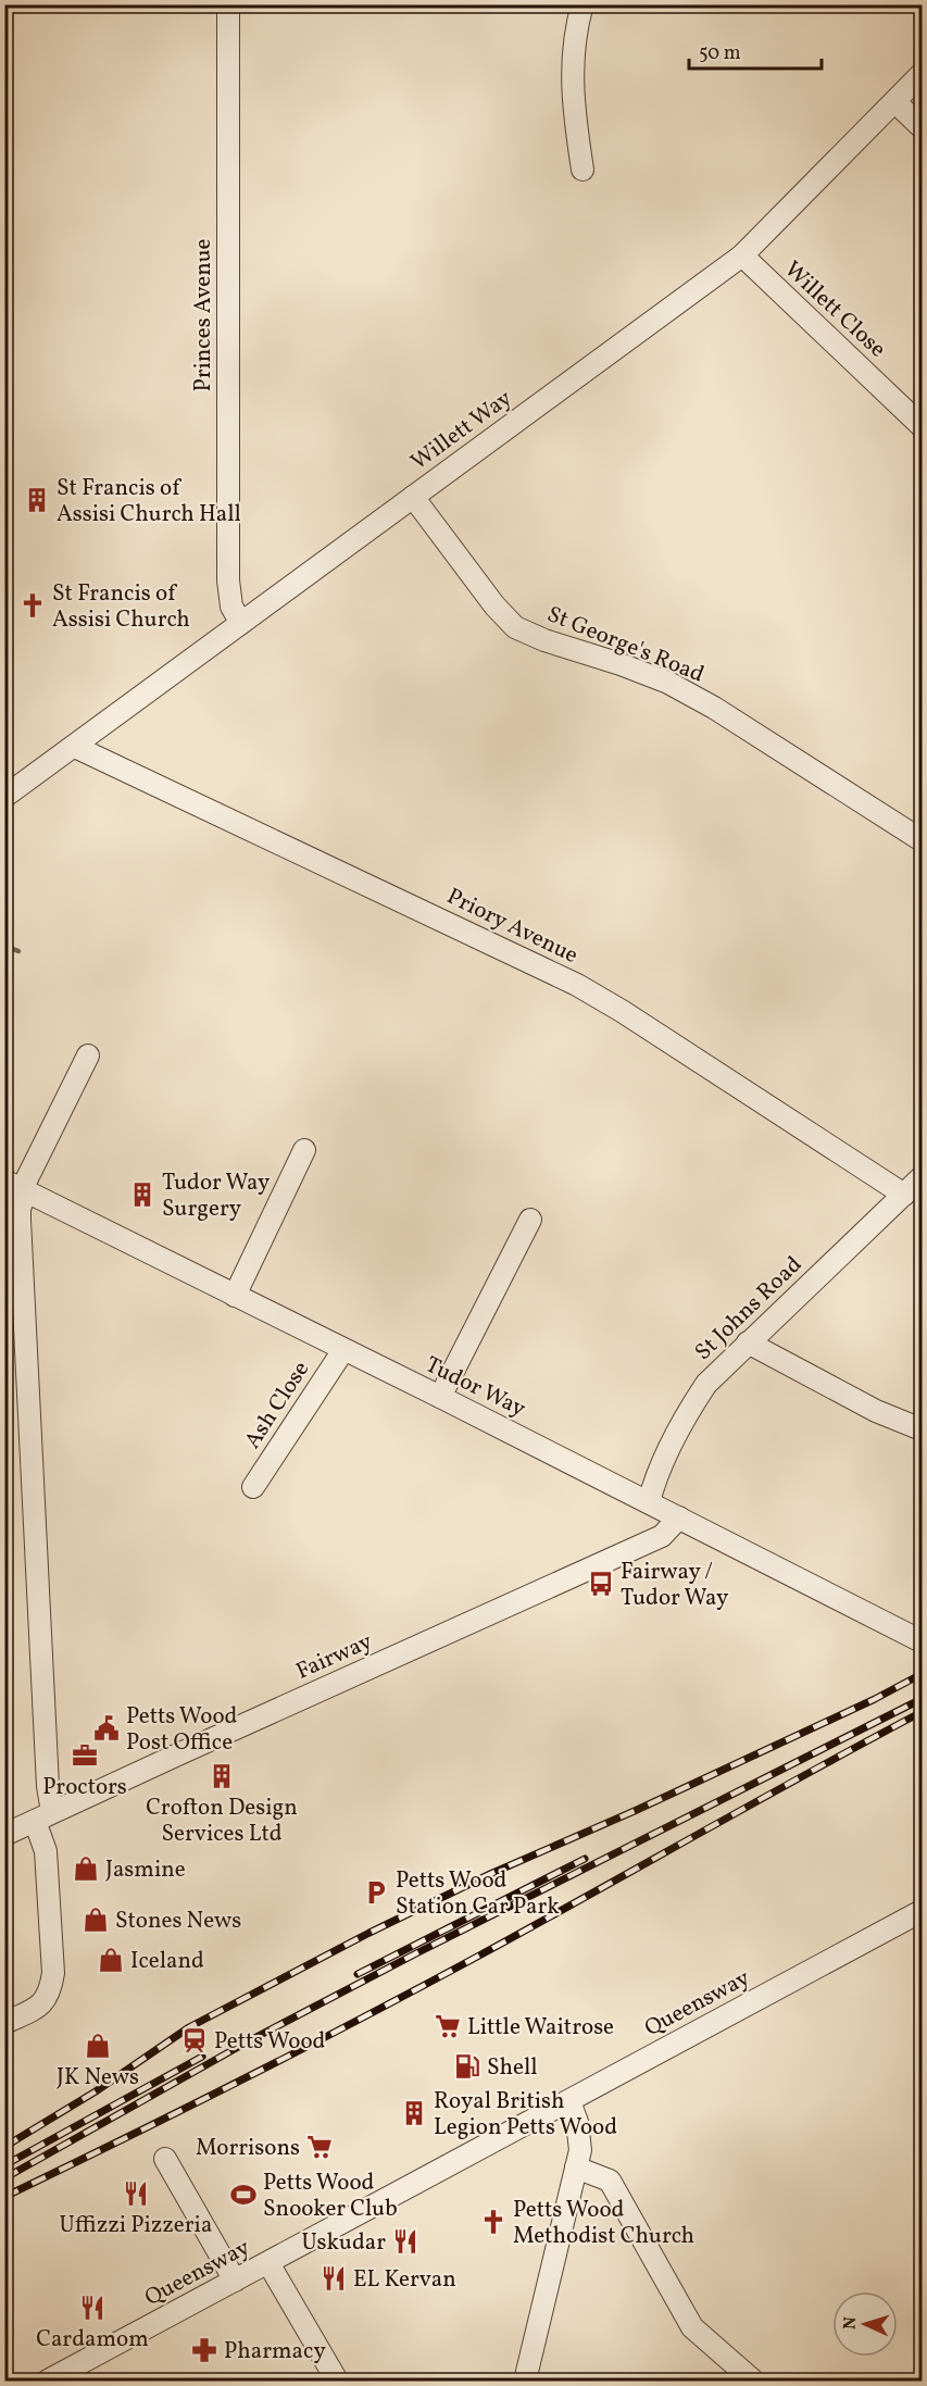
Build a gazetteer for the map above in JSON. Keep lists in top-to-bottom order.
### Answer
{
  "streets": {
    "street": [
      "Willett Close",
      "Princes Avenue",
      "Willett Way",
      "St George's Road",
      "Priory Avenue",
      "St Johns Road",
      "Tudor Way",
      "Ash Close",
      "Fairway",
      "Queensway"
    ]
  },
  "crossings": [
    ["Willett Close", "Willett Way"],
    ["Princes Avenue", "Willett Way"],
    ["Willett Way", "St George's Road"],
    ["Willett Way", "Priory Avenue"],
    ["Priory Avenue", "St Johns Road"],
    ["St Johns Road", "Tudor Way"],
    ["Tudor Way", "Ash Close"],
    ["Tudor Way", "Fairway"]
  ],
  "places": {
    "building": [
      "St Francis of Assisi Church Hall",
      "Tudor Way Surgery",
      "Crofton Design Services Ltd",
      "Royal British Legion Petts Wood"
    ],
    "church": ["St Francis of Assisi Church", "Petts Wood Methodist Church"],
    "bus stop": ["Fairway / Tudor Way"],
    "public building": ["Petts Wood Post Office"],
    "office": ["Proctors"],
    "shop": [
      "Jasmine",
      "Stones News",
      "Iceland",
      "JK News"
    ],
    "parking": ["Petts Wood Station Car Park"],
    "supermarket": ["Little Waitrose", "Morrisons"],
    "station": ["Petts Wood"],
    "fuel station": ["Shell"],
    "restaurant": [
      "Uffizzi Pizzeria",
      "Uskudar",
      "EL Kervan",
      "Cardamom"
    ],
    "sports": ["Petts Wood Snooker Club"],
    "pharmacy": ["Pharmacy"]
  },
  "scale_bar": "50 m",
  "north": "left"
}
